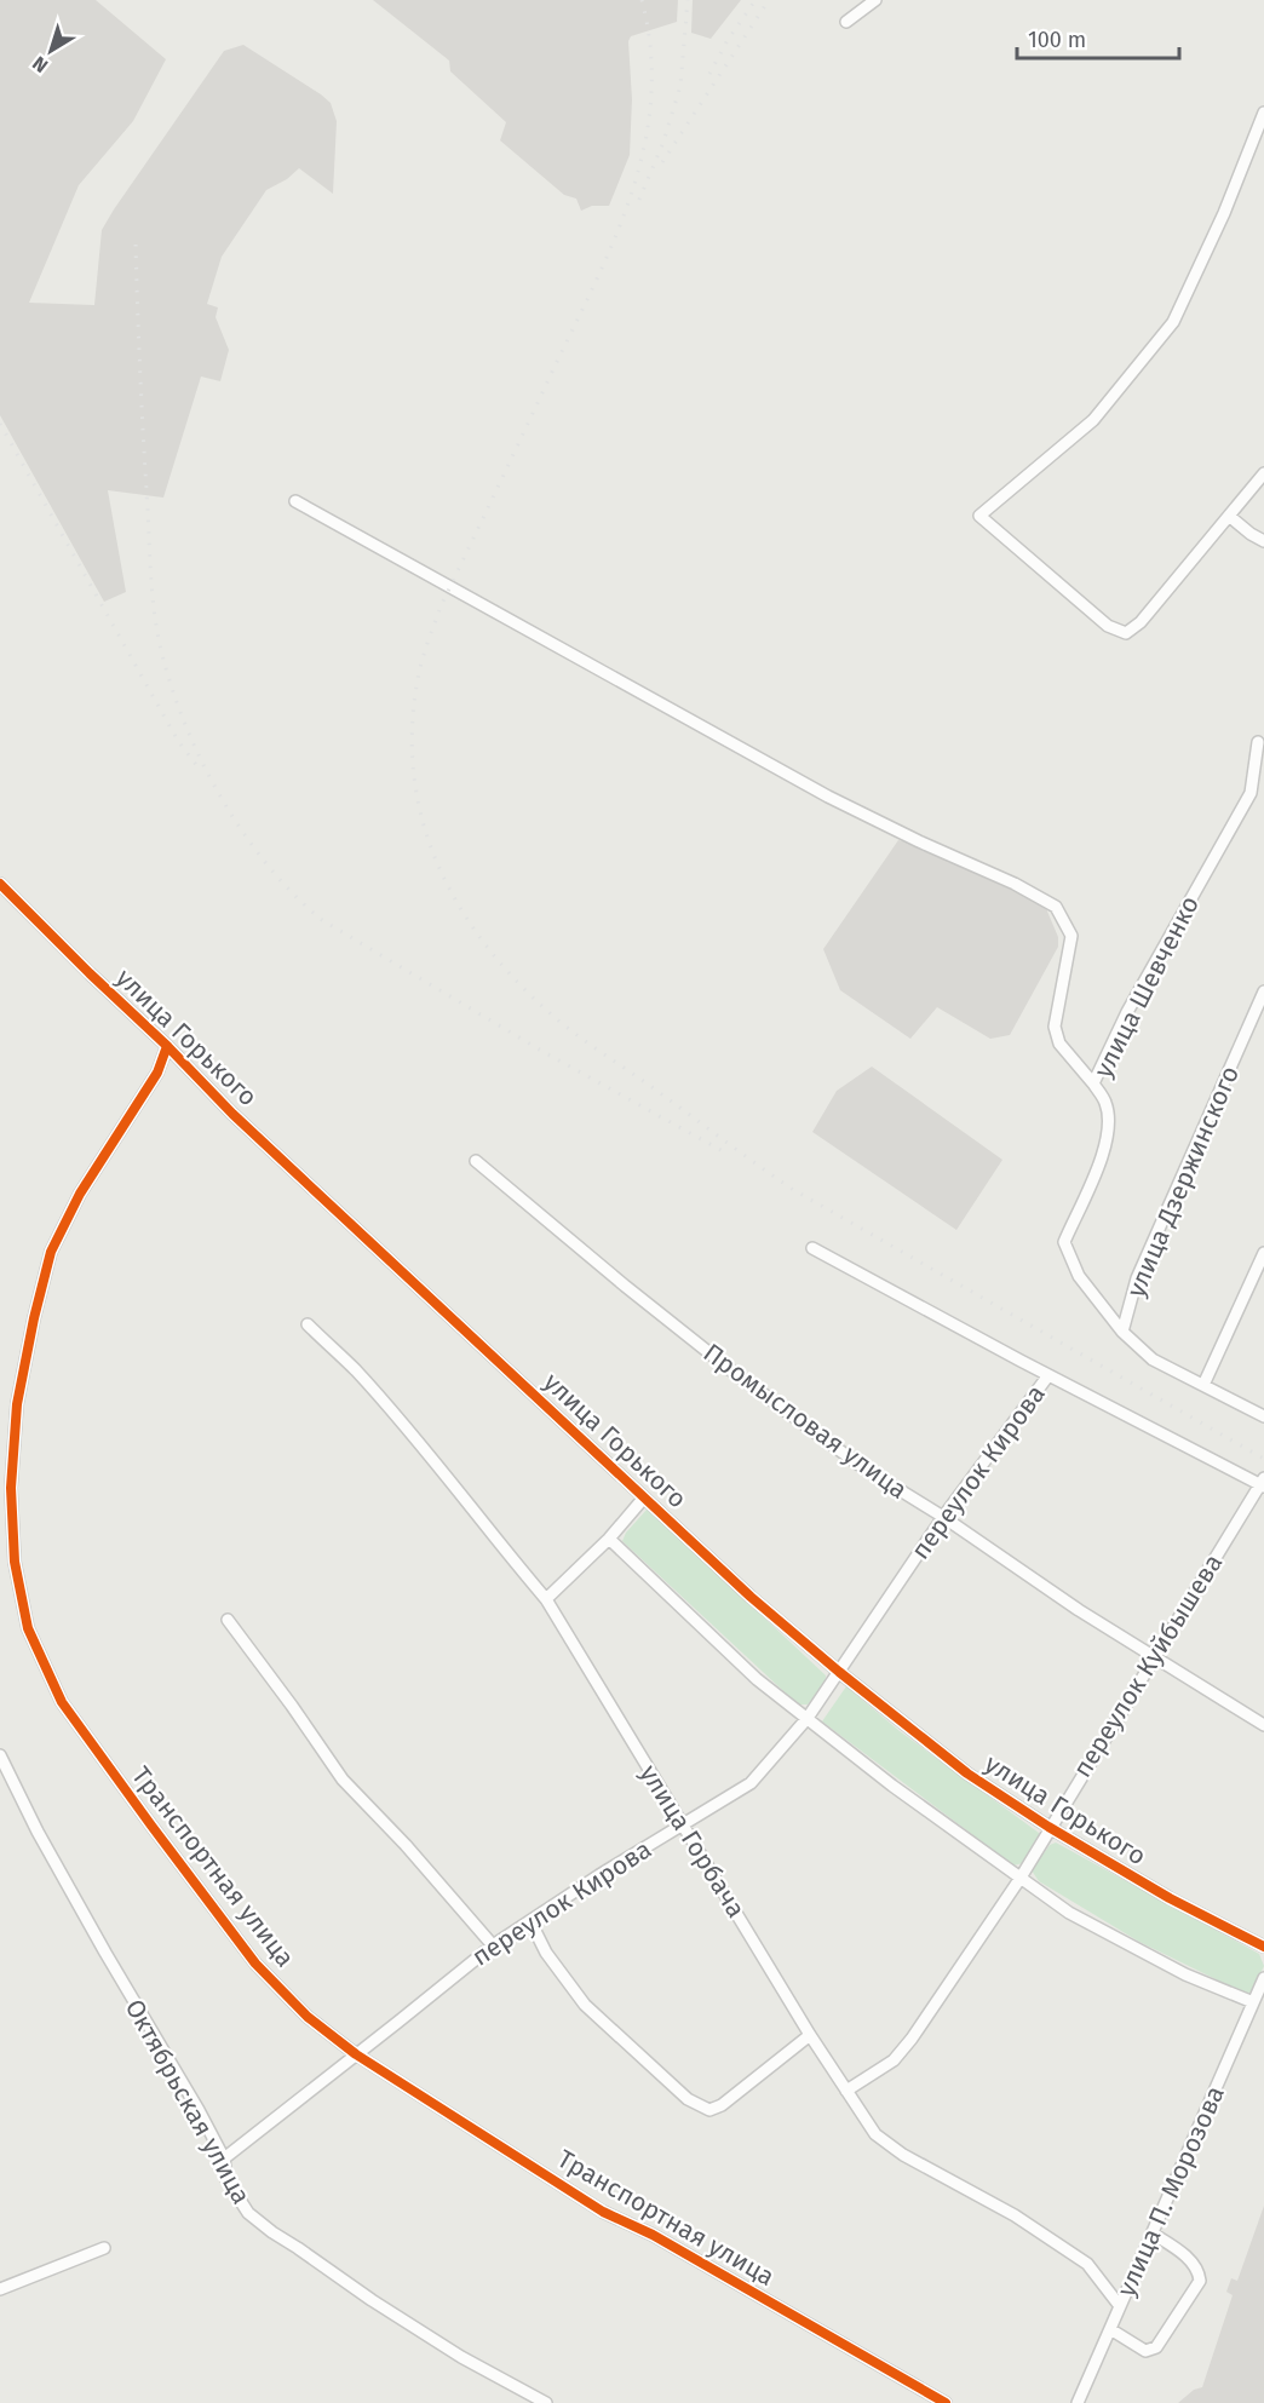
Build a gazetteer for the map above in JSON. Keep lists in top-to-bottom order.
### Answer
{
  "streets": {
    "street": [
      "улица Шевченко",
      "улица Горького",
      "улица Дзержинского",
      "Промысловая улица",
      "переулок Кирова",
      "переулок Куйбышева",
      "улица Горбача",
      "Транспортная улица",
      "Октябрьская улица",
      "улица П. Морозова"
    ]
  },
  "crossings": [
    ["улица Шевченко", "улица Дзержинского"],
    ["улица Горького", "переулок Кирова"],
    ["улица Горького", "переулок Куйбышева"],
    ["улица Горького", "Транспортная улица"],
    ["Промысловая улица", "переулок Кирова"],
    ["Промысловая улица", "переулок Куйбышева"],
    ["переулок Кирова", "улица Горбача"],
    ["переулок Кирова", "Транспортная улица"],
    ["переулок Кирова", "Октябрьская улица"],
    ["переулок Куйбышева", "улица Горбача"],
    ["улица Горбача", "улица П. Морозова"]
  ],
  "scale_bar": "100 m",
  "north": "bottom left"
}
